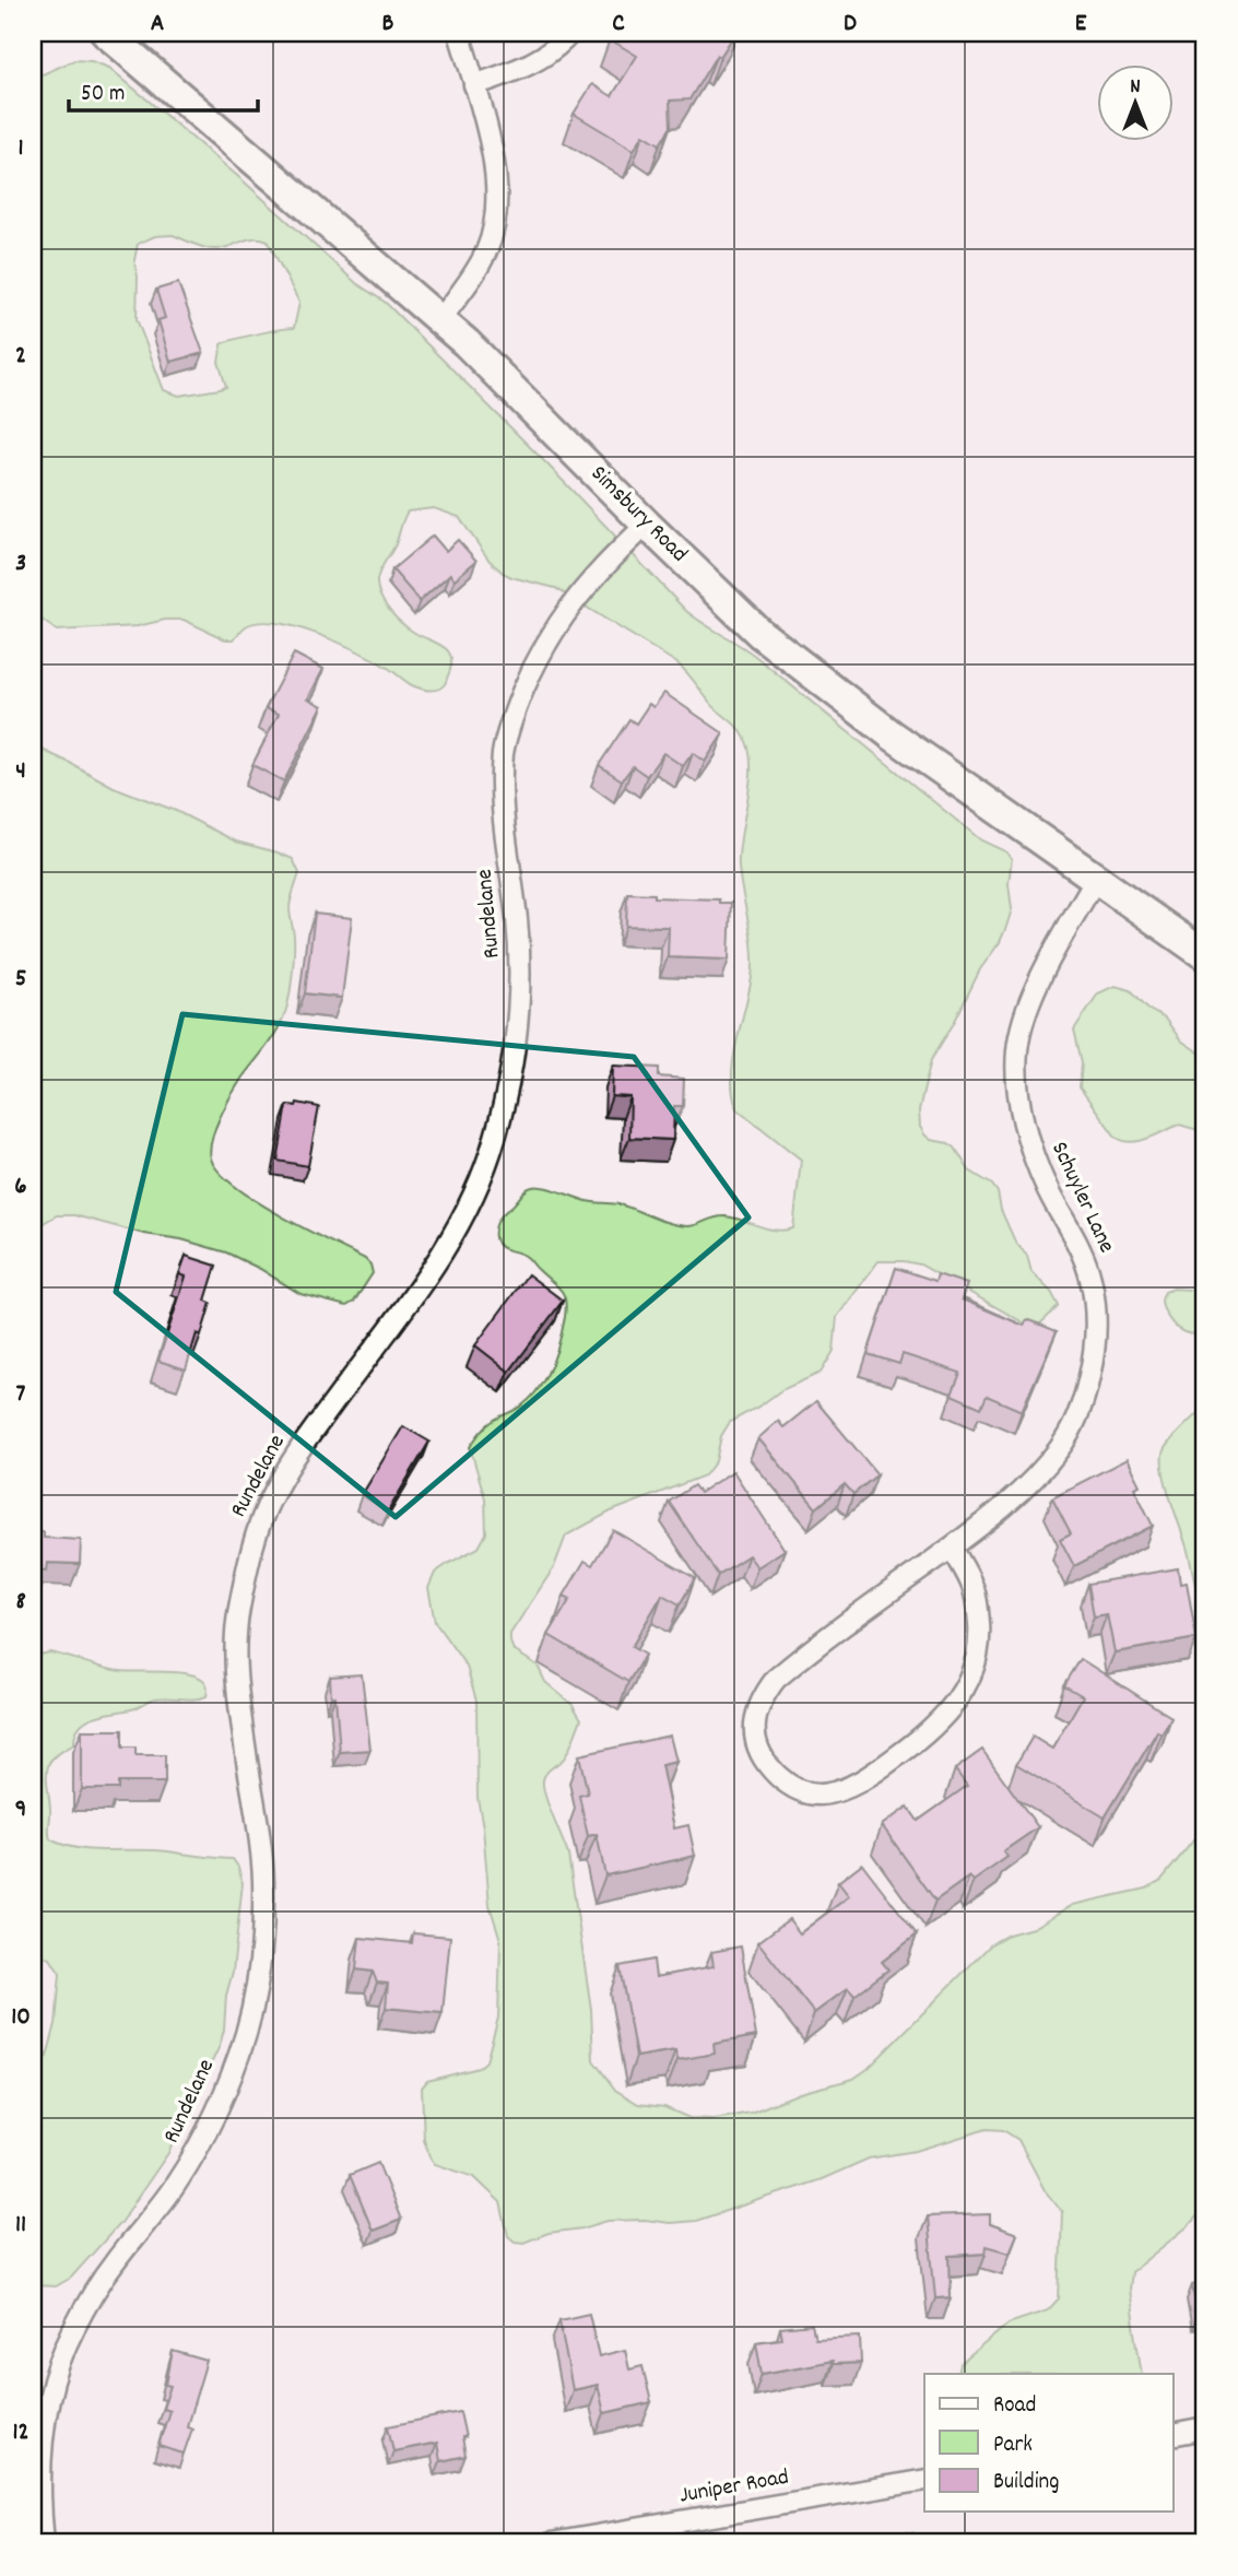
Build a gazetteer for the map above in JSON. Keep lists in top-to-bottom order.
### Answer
{
  "streets": {
    "main road": ["Simsbury Road"],
    "street": ["Rundelane", "Schuyler Lane", "Juniper Road"]
  },
  "crossings": [
    ["Simsbury Road", "Rundelane"],
    ["Simsbury Road", "Schuyler Lane"]
  ],
  "legend": ["Road", "Park", "Building"],
  "scale_bar": "50 m",
  "north": "top",
  "grid": {
    "columns": [
      "A",
      "B",
      "C",
      "D",
      "E"
    ],
    "rows": [
      "1",
      "2",
      "3",
      "4",
      "5",
      "6",
      "7",
      "8",
      "9",
      "10",
      "11",
      "12"
    ]
  }
}
